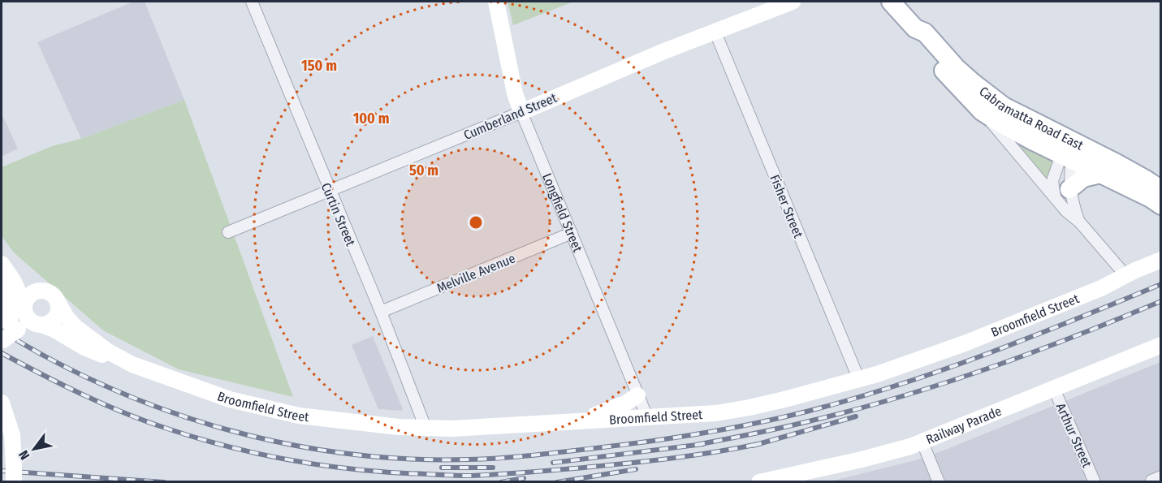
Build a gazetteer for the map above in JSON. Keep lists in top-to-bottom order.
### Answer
{
  "streets": {
    "main road": ["Cabramatta Road East"],
    "street": [
      "Cumberland Street",
      "Fisher Street",
      "Longfield Street",
      "Curtin Street",
      "Melville Avenue",
      "Broomfield Street",
      "Railway Parade",
      "Arthur Street"
    ]
  },
  "crossings": [
    ["Cumberland Street", "Fisher Street"],
    ["Cumberland Street", "Longfield Street"],
    ["Cumberland Street", "Curtin Street"],
    ["Cabramatta Road East", "Broomfield Street"],
    ["Fisher Street", "Broomfield Street"],
    ["Longfield Street", "Melville Avenue"],
    ["Longfield Street", "Broomfield Street"],
    ["Curtin Street", "Melville Avenue"],
    ["Curtin Street", "Broomfield Street"],
    ["Railway Parade", "Arthur Street"]
  ],
  "north": "bottom left",
  "rings": ["150 m", "100 m", "50 m"]
}
